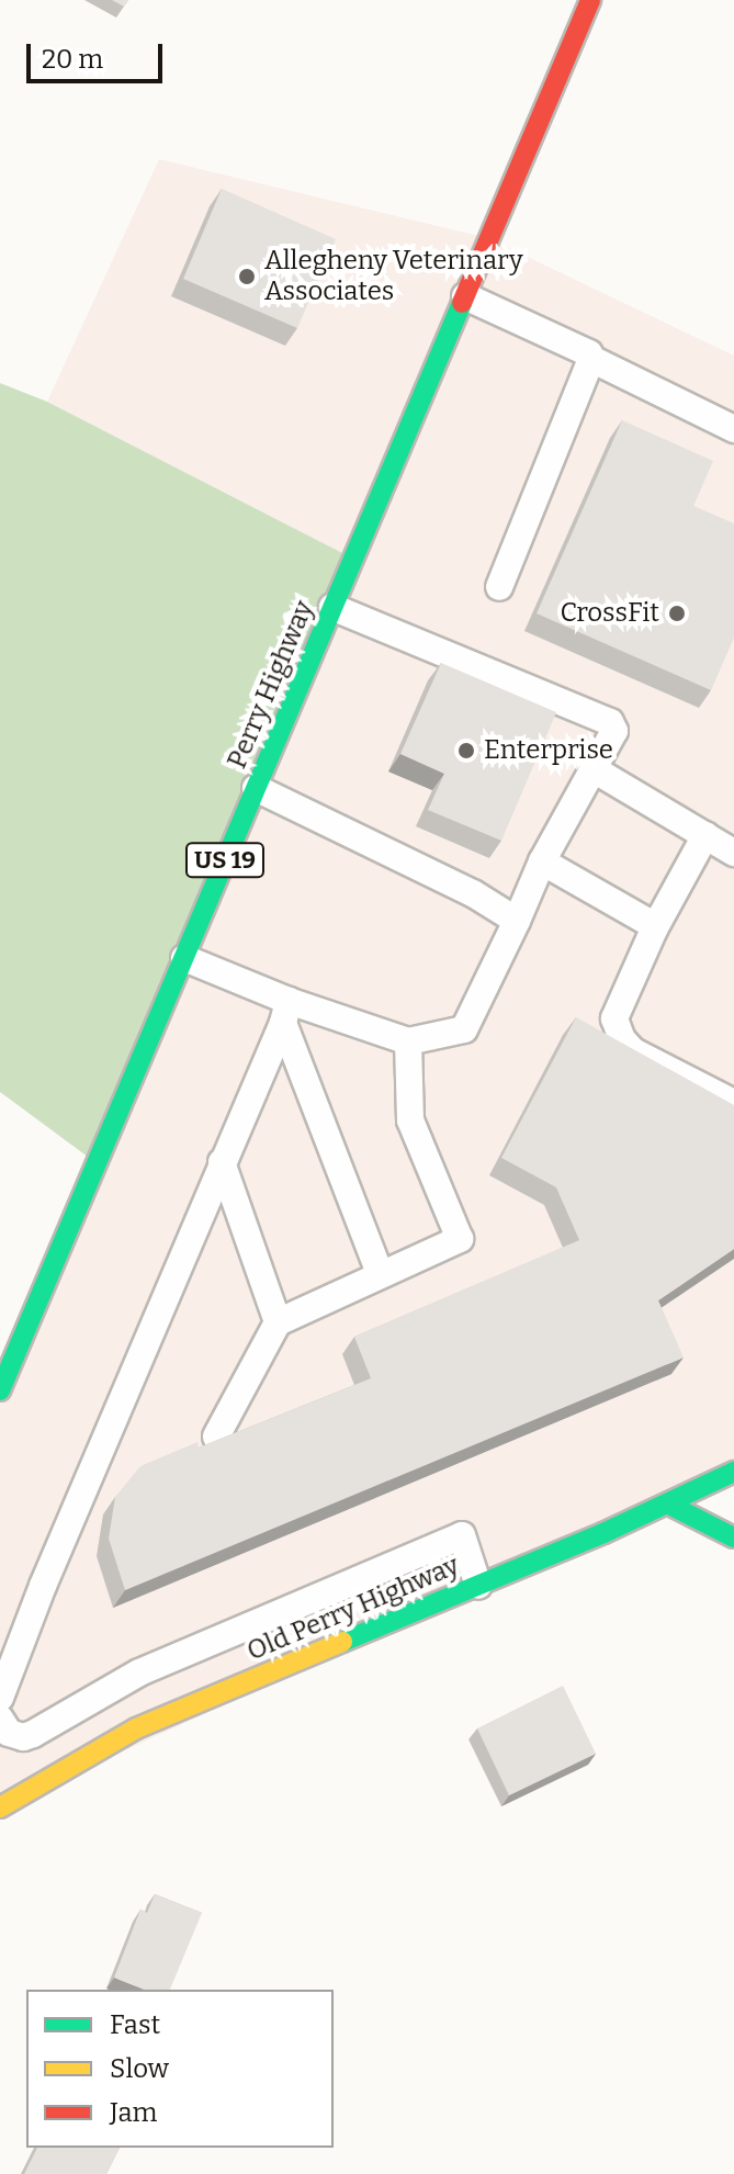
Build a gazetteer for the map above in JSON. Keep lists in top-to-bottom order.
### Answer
{
  "streets": {
    "main road": ["Perry Highway", "US 19", "Old Perry Highway"]
  },
  "places": ["Allegheny Veterinary Associates", "CrossFit", "Enterprise"],
  "legend": ["Fast", "Slow", "Jam"],
  "scale_bar": "20 m"
}
